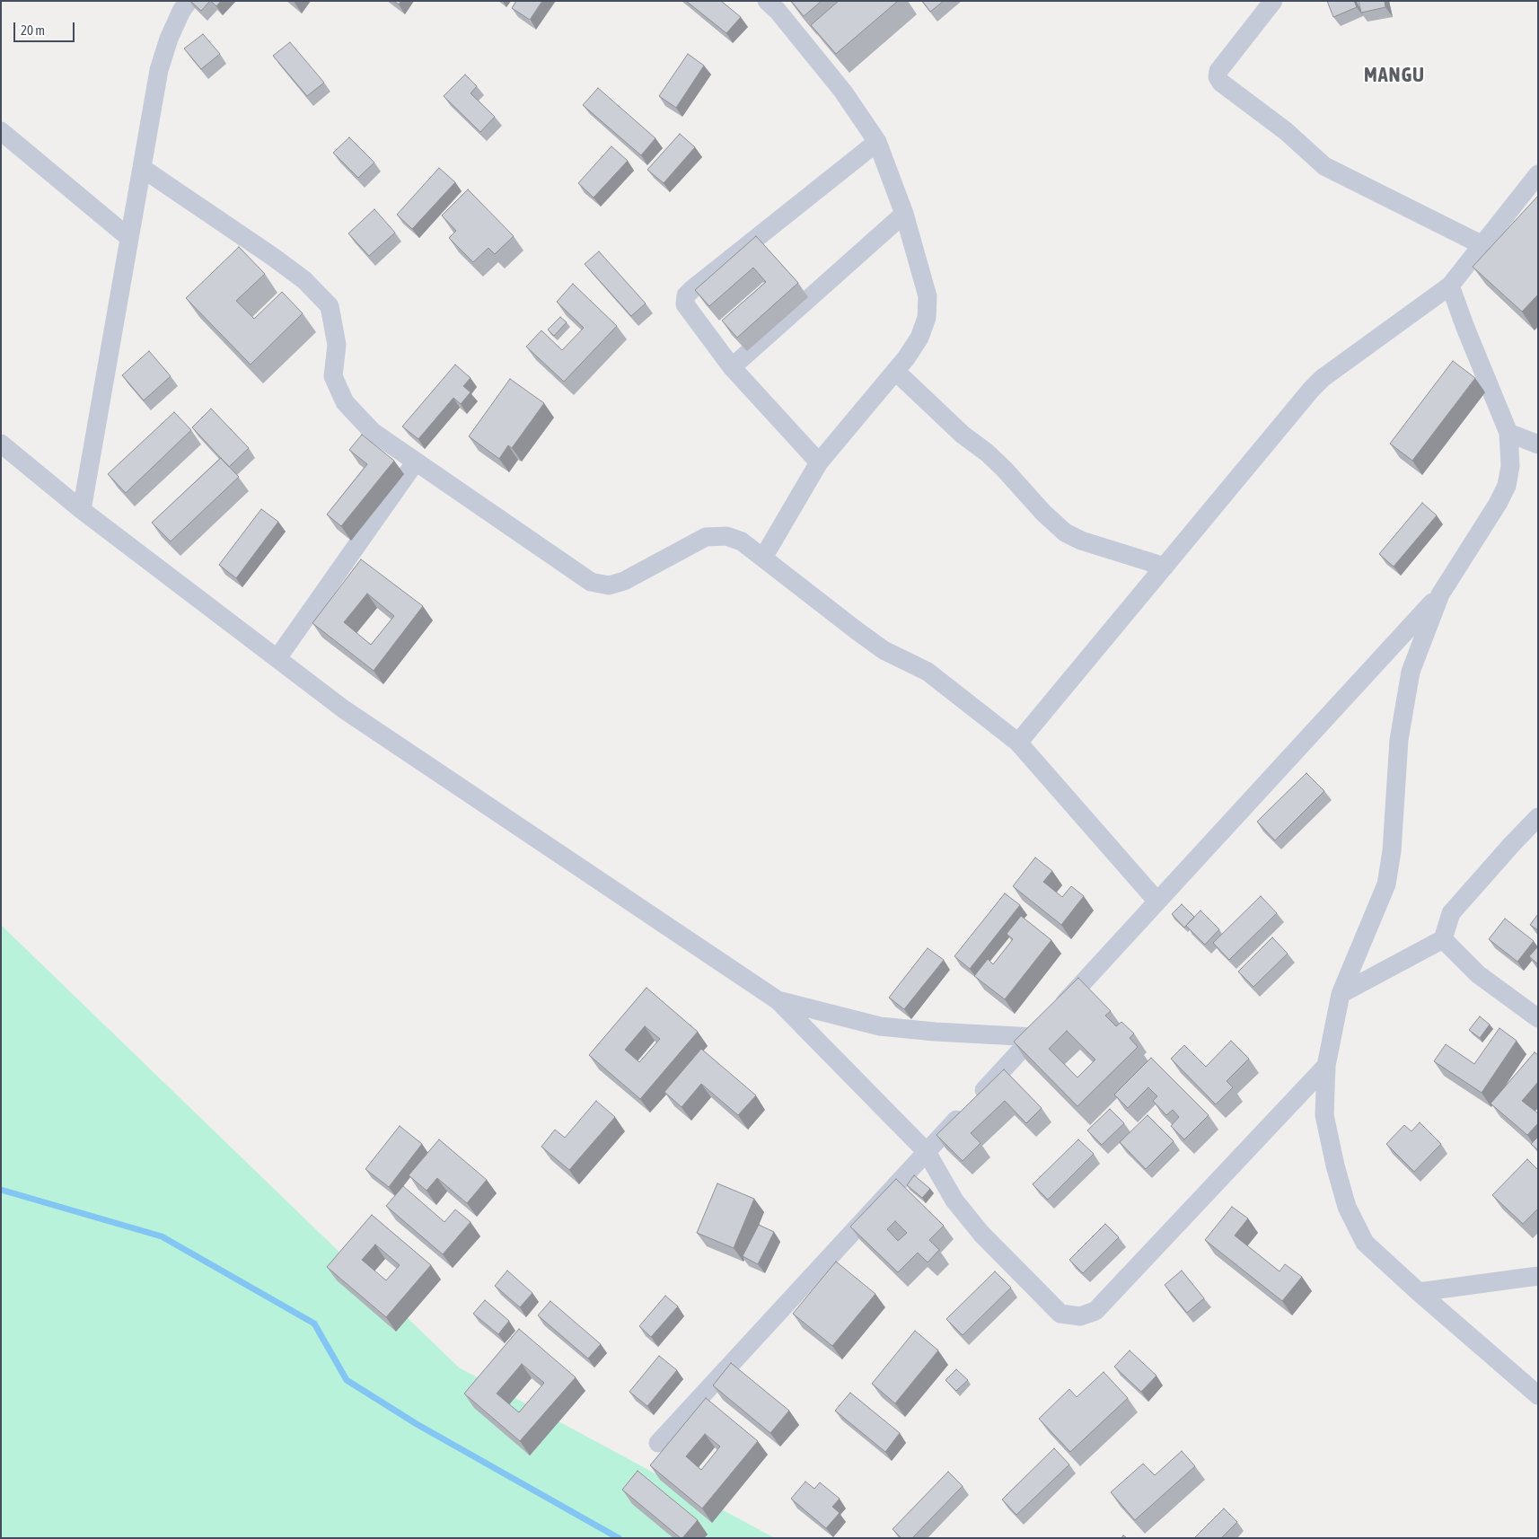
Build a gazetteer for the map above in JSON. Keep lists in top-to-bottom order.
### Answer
{
  "districts": ["MANGU"],
  "scale_bar": "20 m"
}
